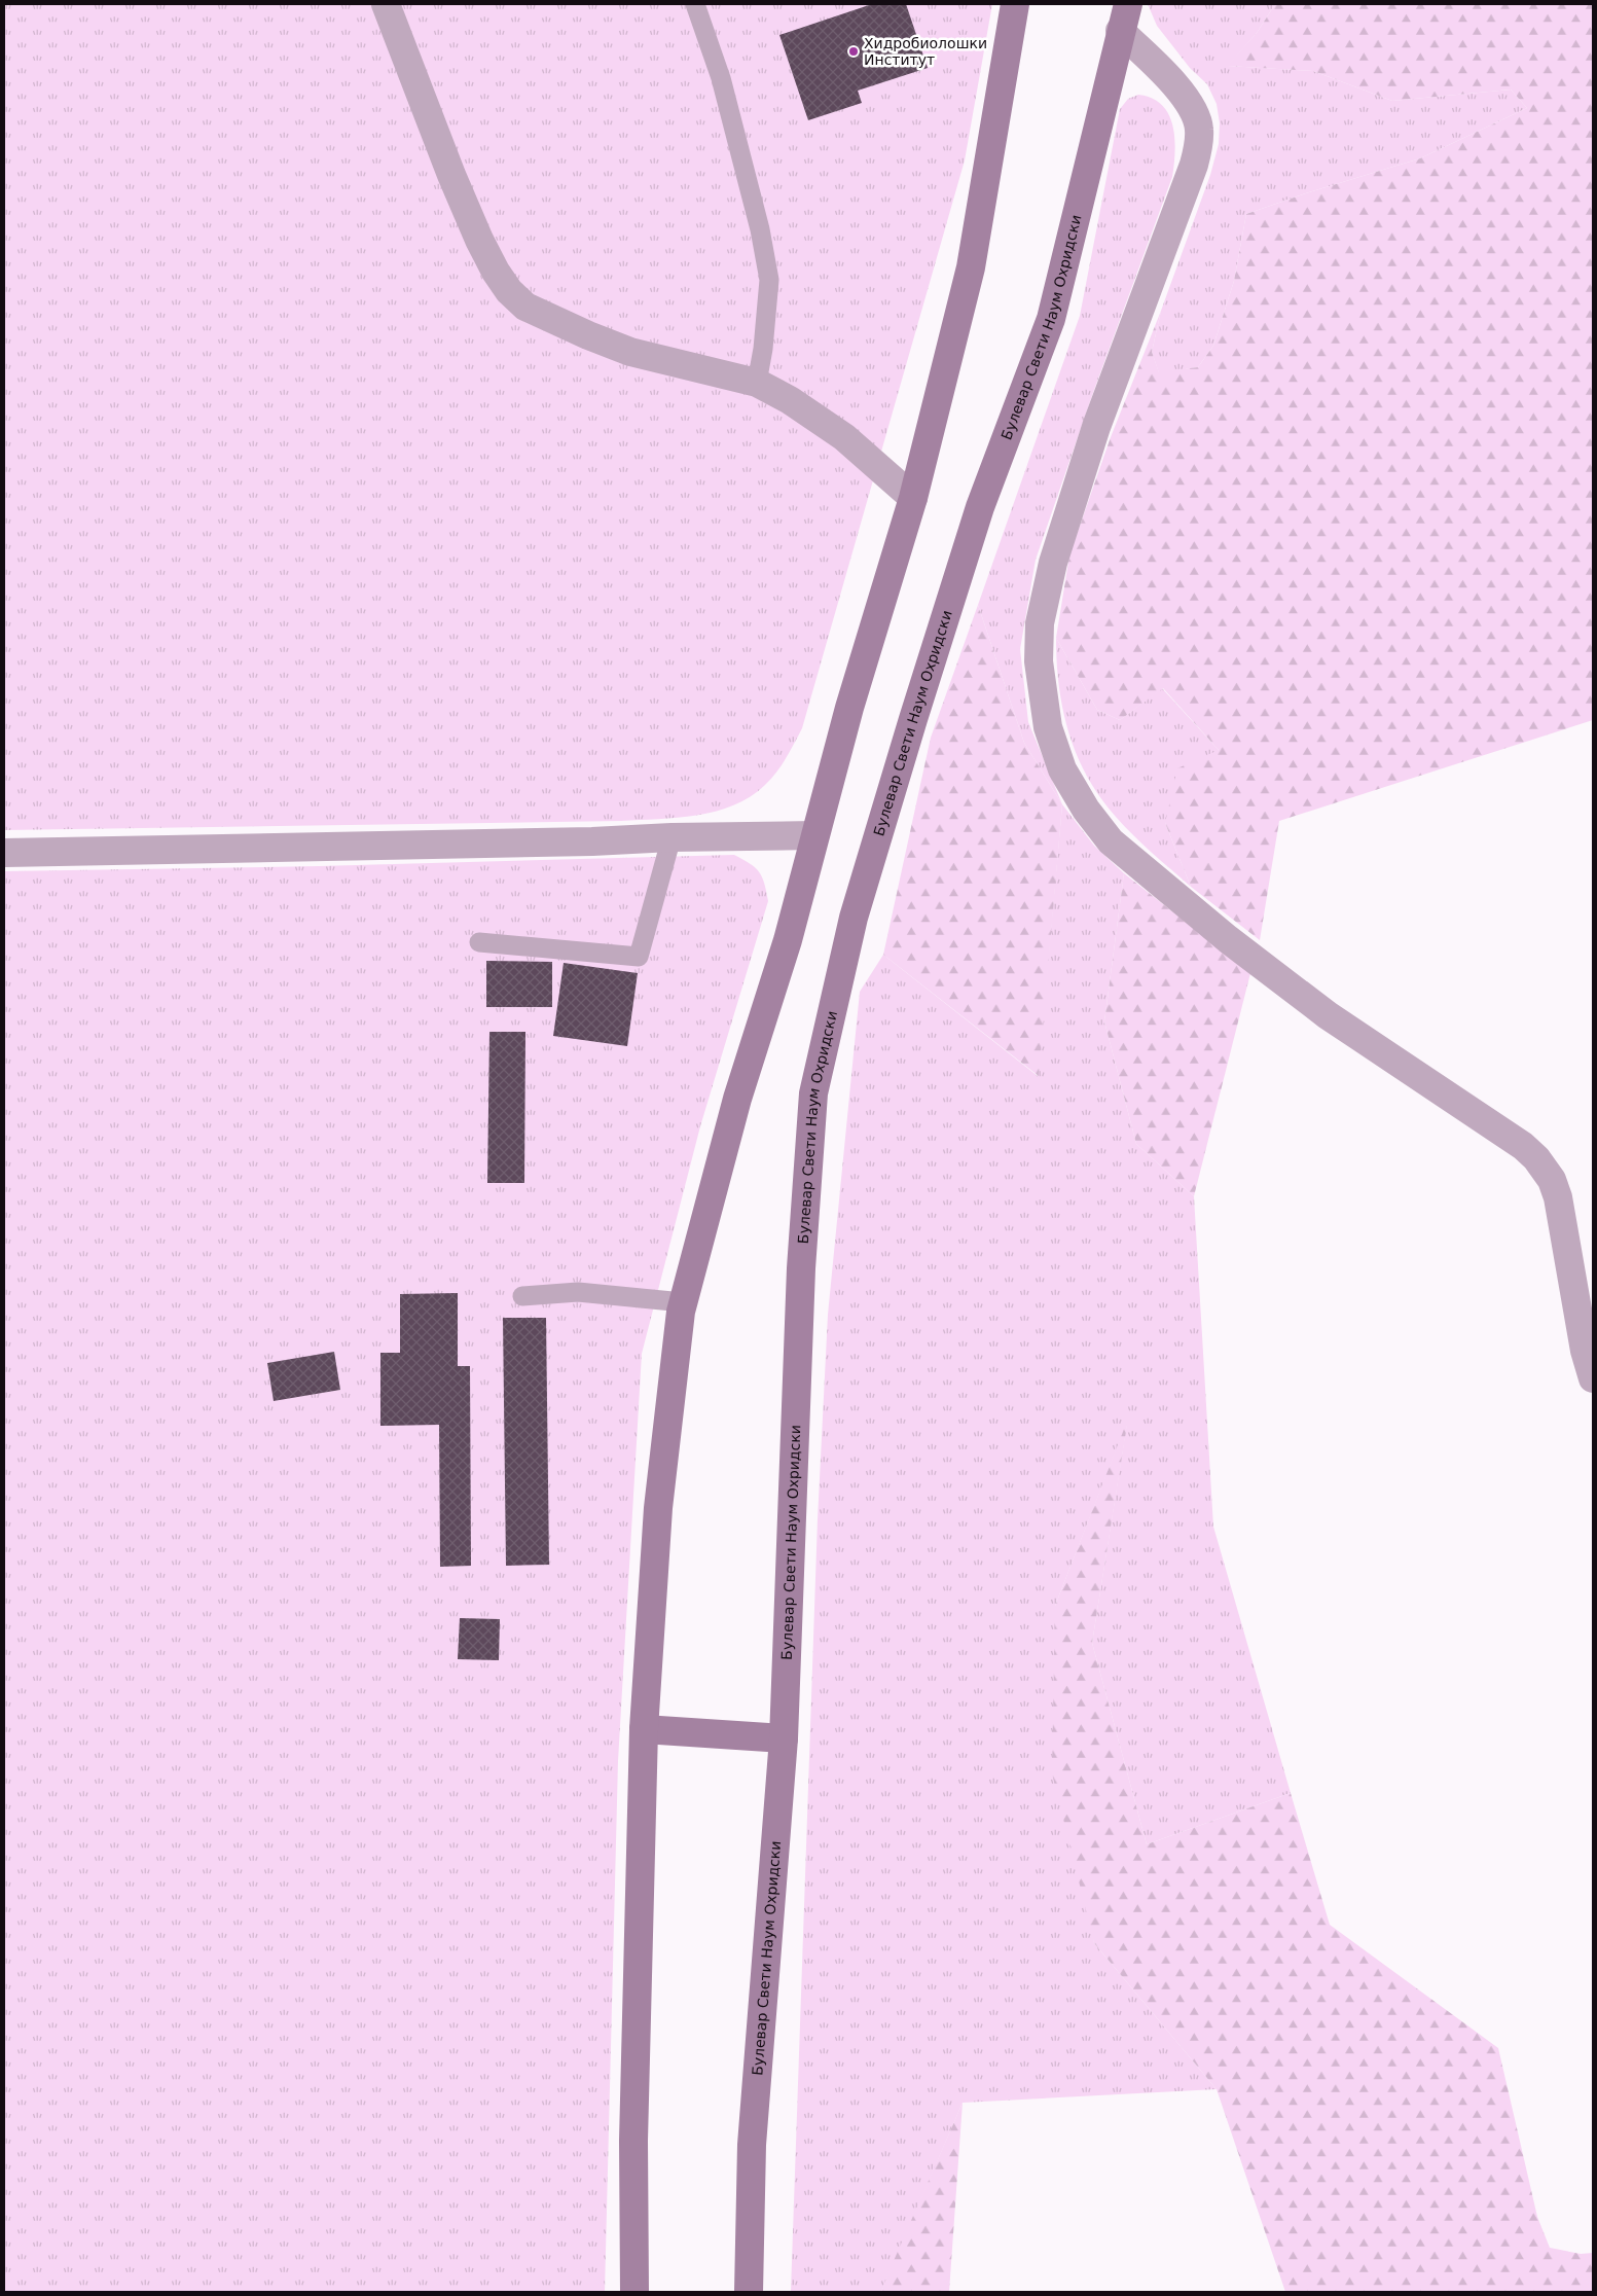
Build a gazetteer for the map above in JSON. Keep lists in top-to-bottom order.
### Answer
{
  "streets": {
    "main road": ["Булевар Свети Наум Охридски"]
  },
  "places": ["Хидробиолошки Институт"]
}
